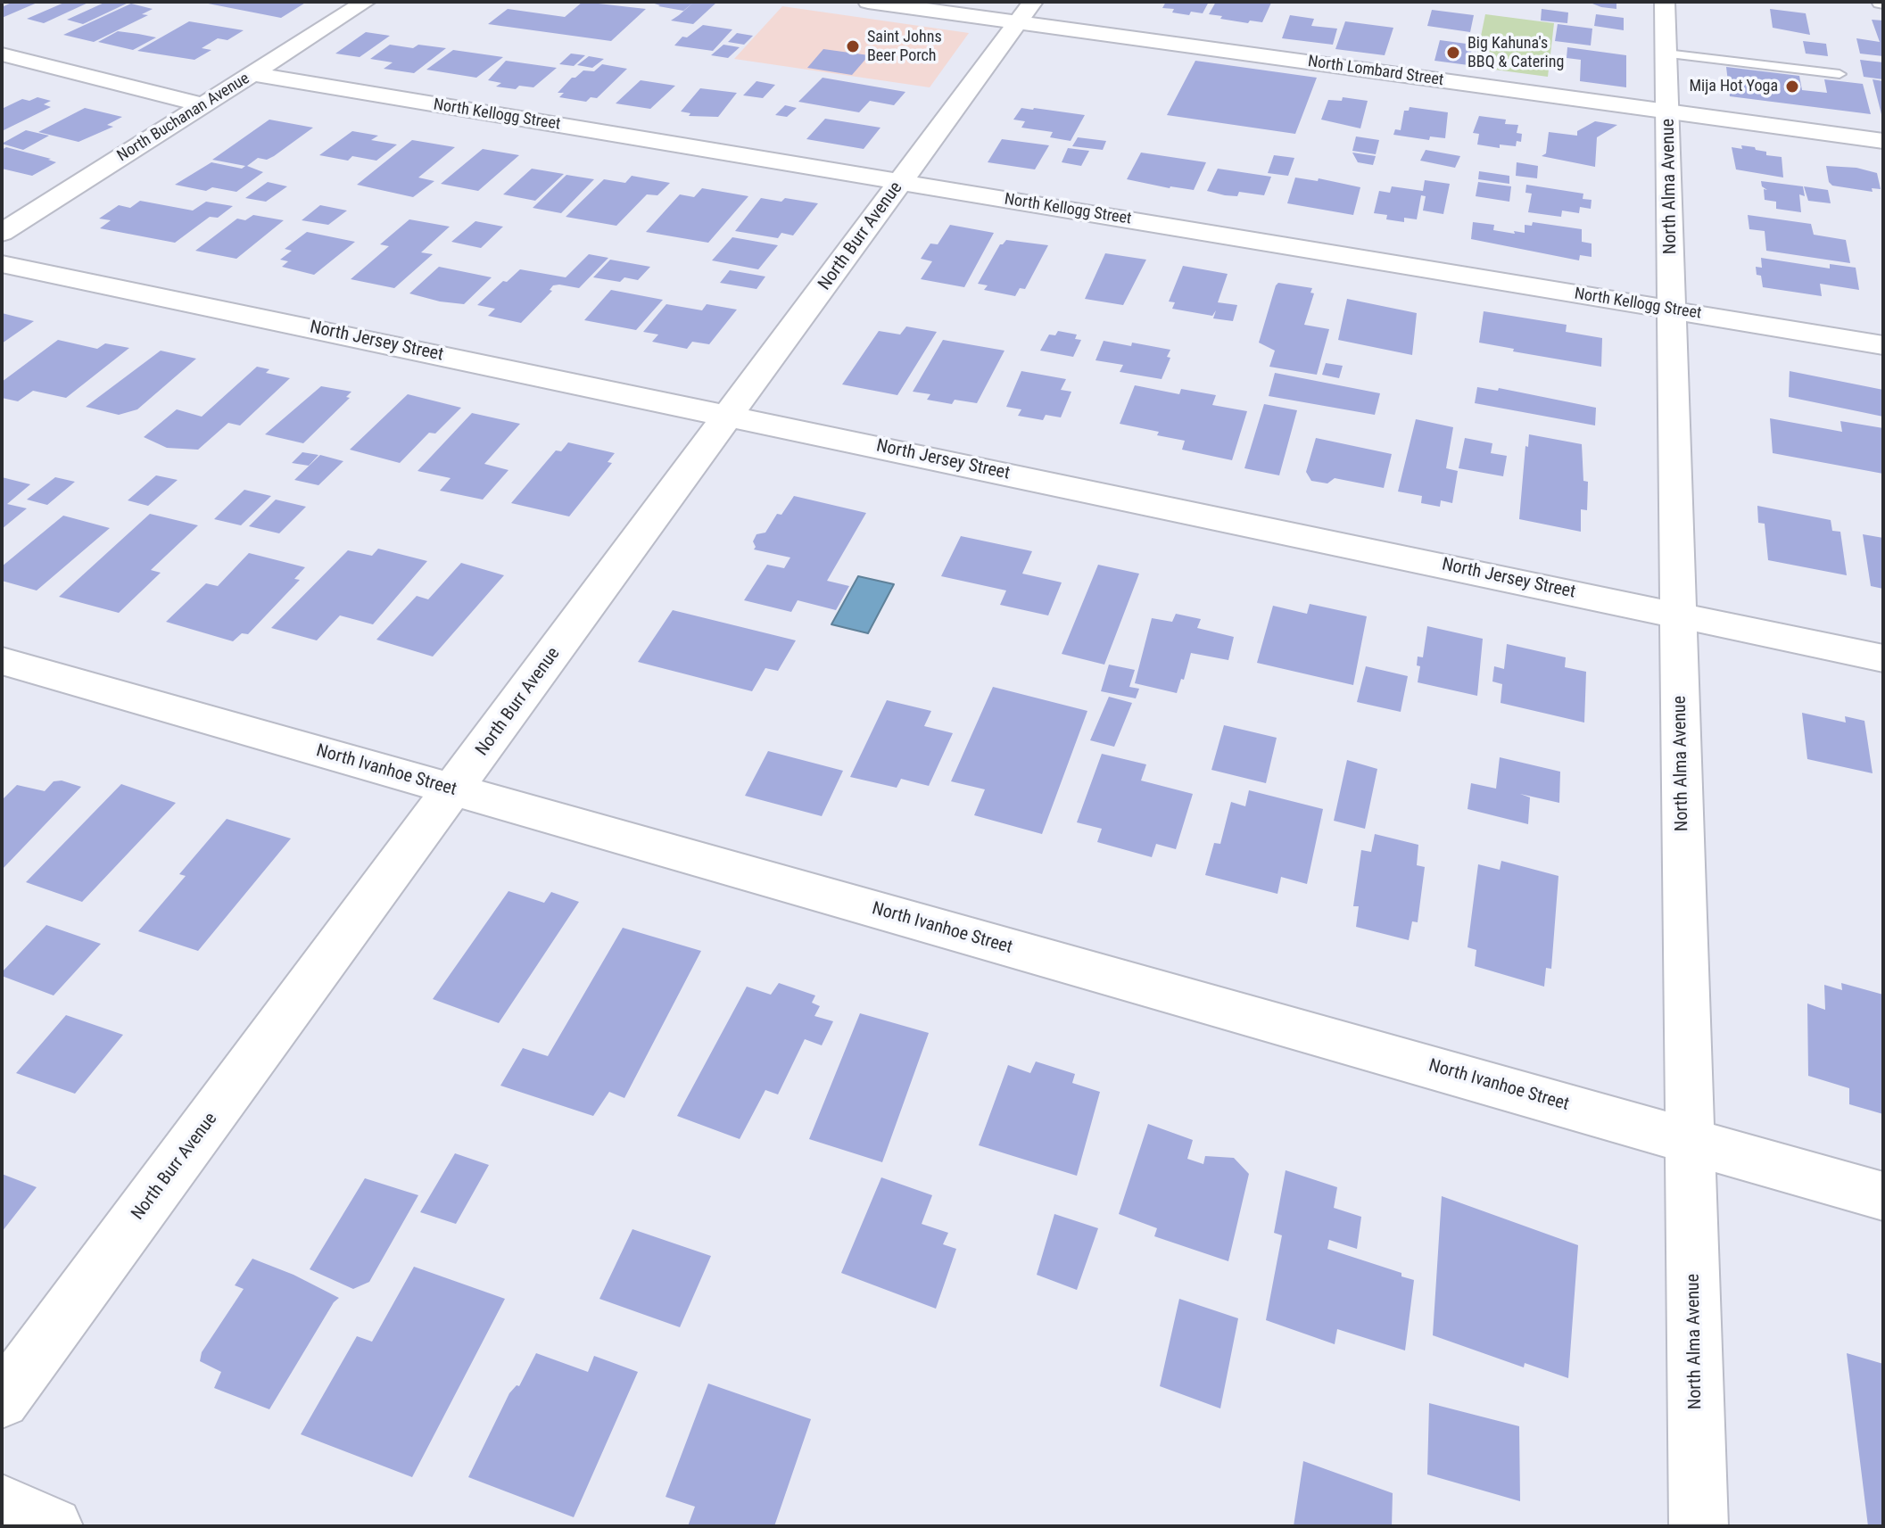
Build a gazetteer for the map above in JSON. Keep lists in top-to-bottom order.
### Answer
{
  "streets": {
    "street": [
      "North Lombard Street",
      "North Kellogg Street",
      "North Buchanan Avenue",
      "North Alma Avenue",
      "North Burr Avenue",
      "North Jersey Street",
      "North Ivanhoe Street"
    ]
  },
  "crossings": [
    ["North Lombard Street", "North Alma Avenue"],
    ["North Lombard Street", "North Burr Avenue"],
    ["North Kellogg Street", "North Buchanan Avenue"],
    ["North Kellogg Street", "North Alma Avenue"],
    ["North Kellogg Street", "North Burr Avenue"],
    ["North Alma Avenue", "North Jersey Street"],
    ["North Alma Avenue", "North Ivanhoe Street"],
    ["North Burr Avenue", "North Jersey Street"],
    ["North Burr Avenue", "North Ivanhoe Street"]
  ],
  "places": ["Saint Johns Beer Porch", "Big Kahuna's BBQ & Catering", "Mija Hot Yoga"]
}
